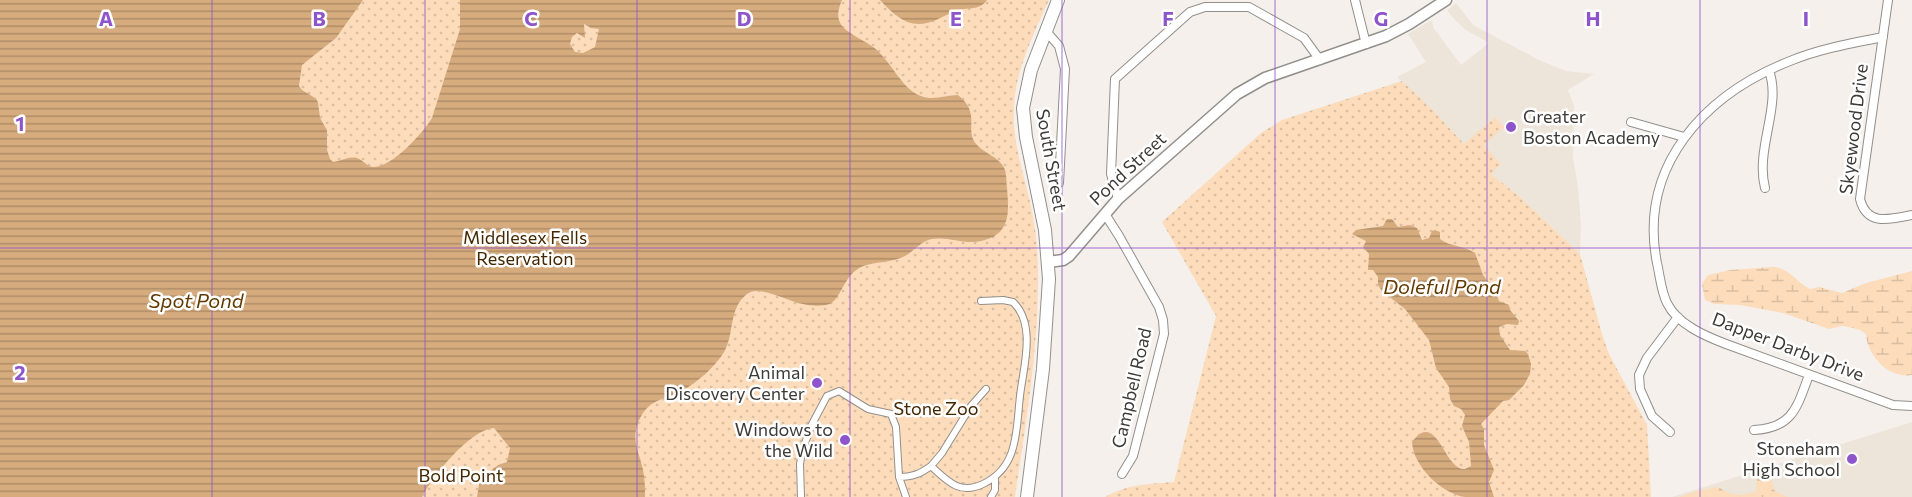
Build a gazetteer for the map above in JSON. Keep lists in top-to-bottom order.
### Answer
{
  "streets": {
    "main road": ["South Street"],
    "street": [
      "Skyewood Drive",
      "Pond Street",
      "Dapper Darby Drive",
      "Campbell Road"
    ]
  },
  "crossings": [
    ["Skyewood Drive", "Dapper Darby Drive"],
    ["South Street", "Pond Street"],
    ["Pond Street", "Campbell Road"]
  ],
  "water": ["Doleful Pond", "Spot Pond"],
  "parks": ["Middlesex Fells Reservation", "Stone Zoo", "Bold Point"],
  "places": [
    "Greater Boston Academy",
    "Animal Discovery Center",
    "Windows to the Wild",
    "Stoneham High School"
  ],
  "grid": {
    "columns": [
      "A",
      "B",
      "C",
      "D",
      "E",
      "F",
      "G",
      "H",
      "I"
    ],
    "rows": ["1", "2"]
  }
}
